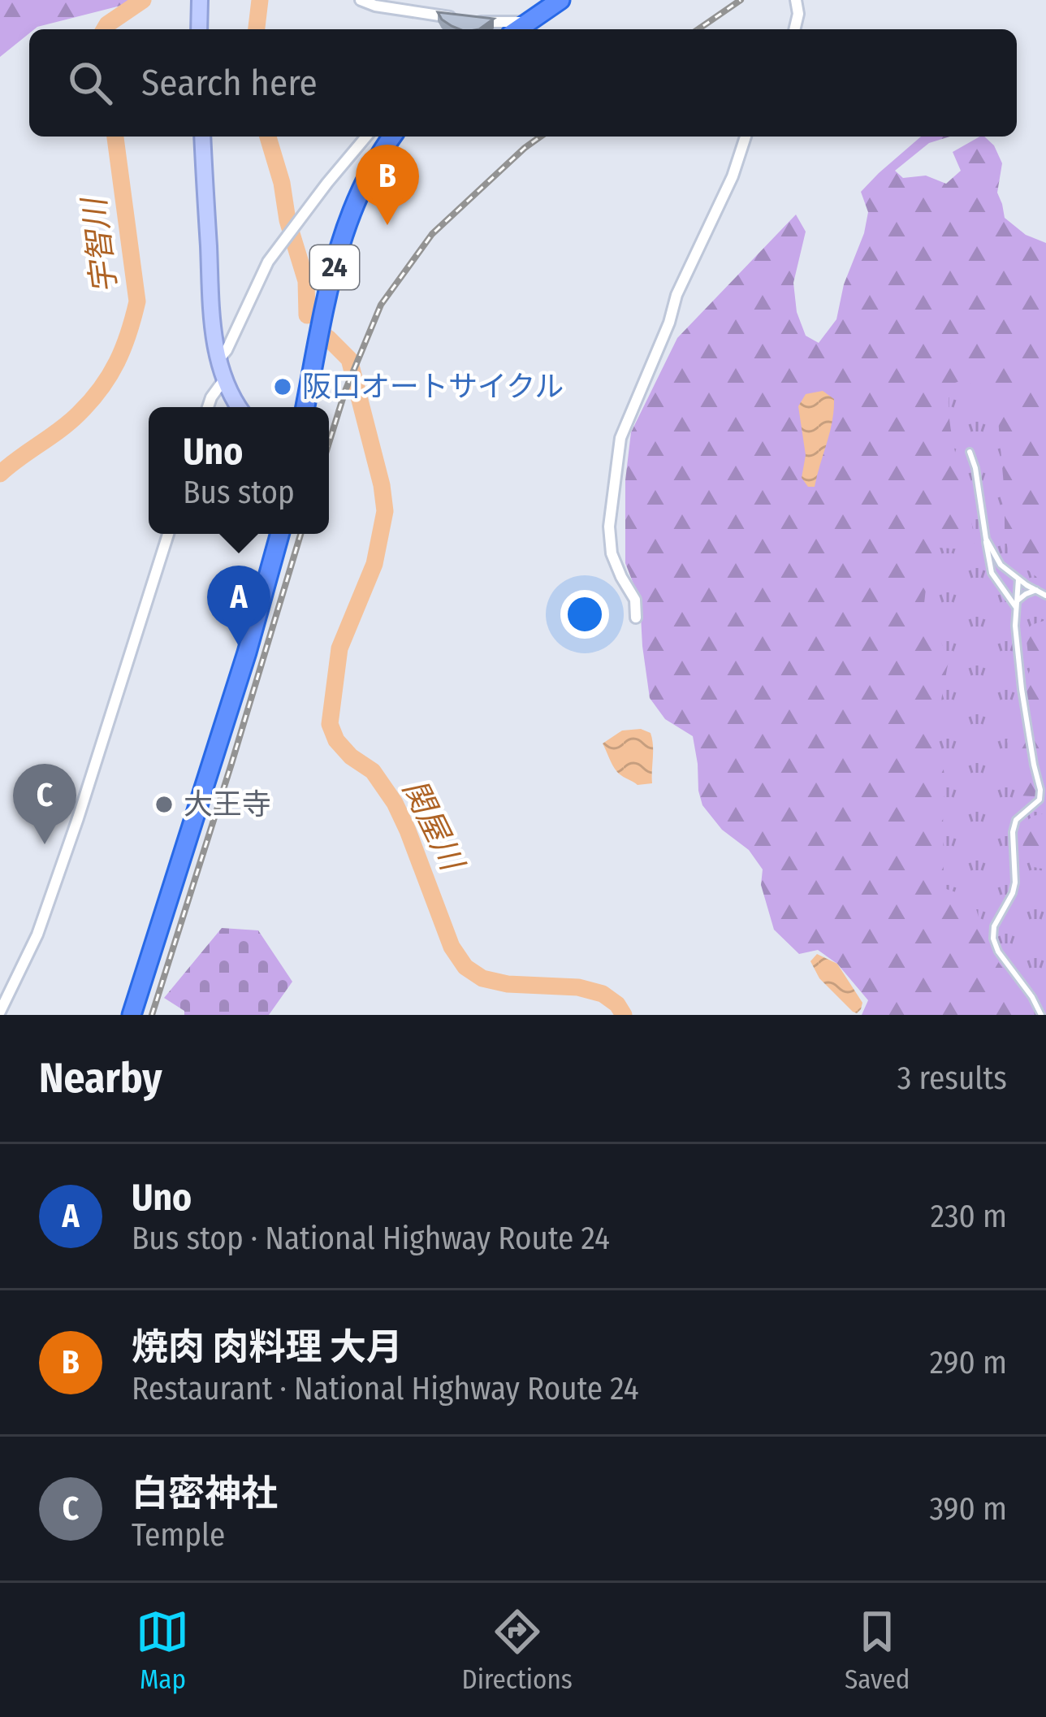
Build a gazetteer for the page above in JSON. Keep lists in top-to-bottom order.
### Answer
{
  "streets": {
    "highway": ["24"]
  },
  "water": ["宇智川", "関屋川"],
  "places": ["阪口オートサイクル", "大王寺"],
  "page": {
    "search": "Search here",
    "pins": ["B", "A", "C"],
    "popup": ["Uno", "Bus stop"],
    "heading": ["Nearby", "3 results"],
    "list": [
      {
        "mark": "A",
        "name": "Uno",
        "note": "Bus stop · National Highway Route 24",
        "value": "230 m"
      },
      {
        "mark": "B",
        "name": "焼肉 肉料理 大月",
        "note": "Restaurant · National Highway Route 24",
        "value": "290 m"
      },
      {
        "mark": "C",
        "name": "白密神社",
        "note": "Temple",
        "value": "390 m"
      }
    ],
    "nav": ["Map", "Directions", "Saved"]
  }
}
